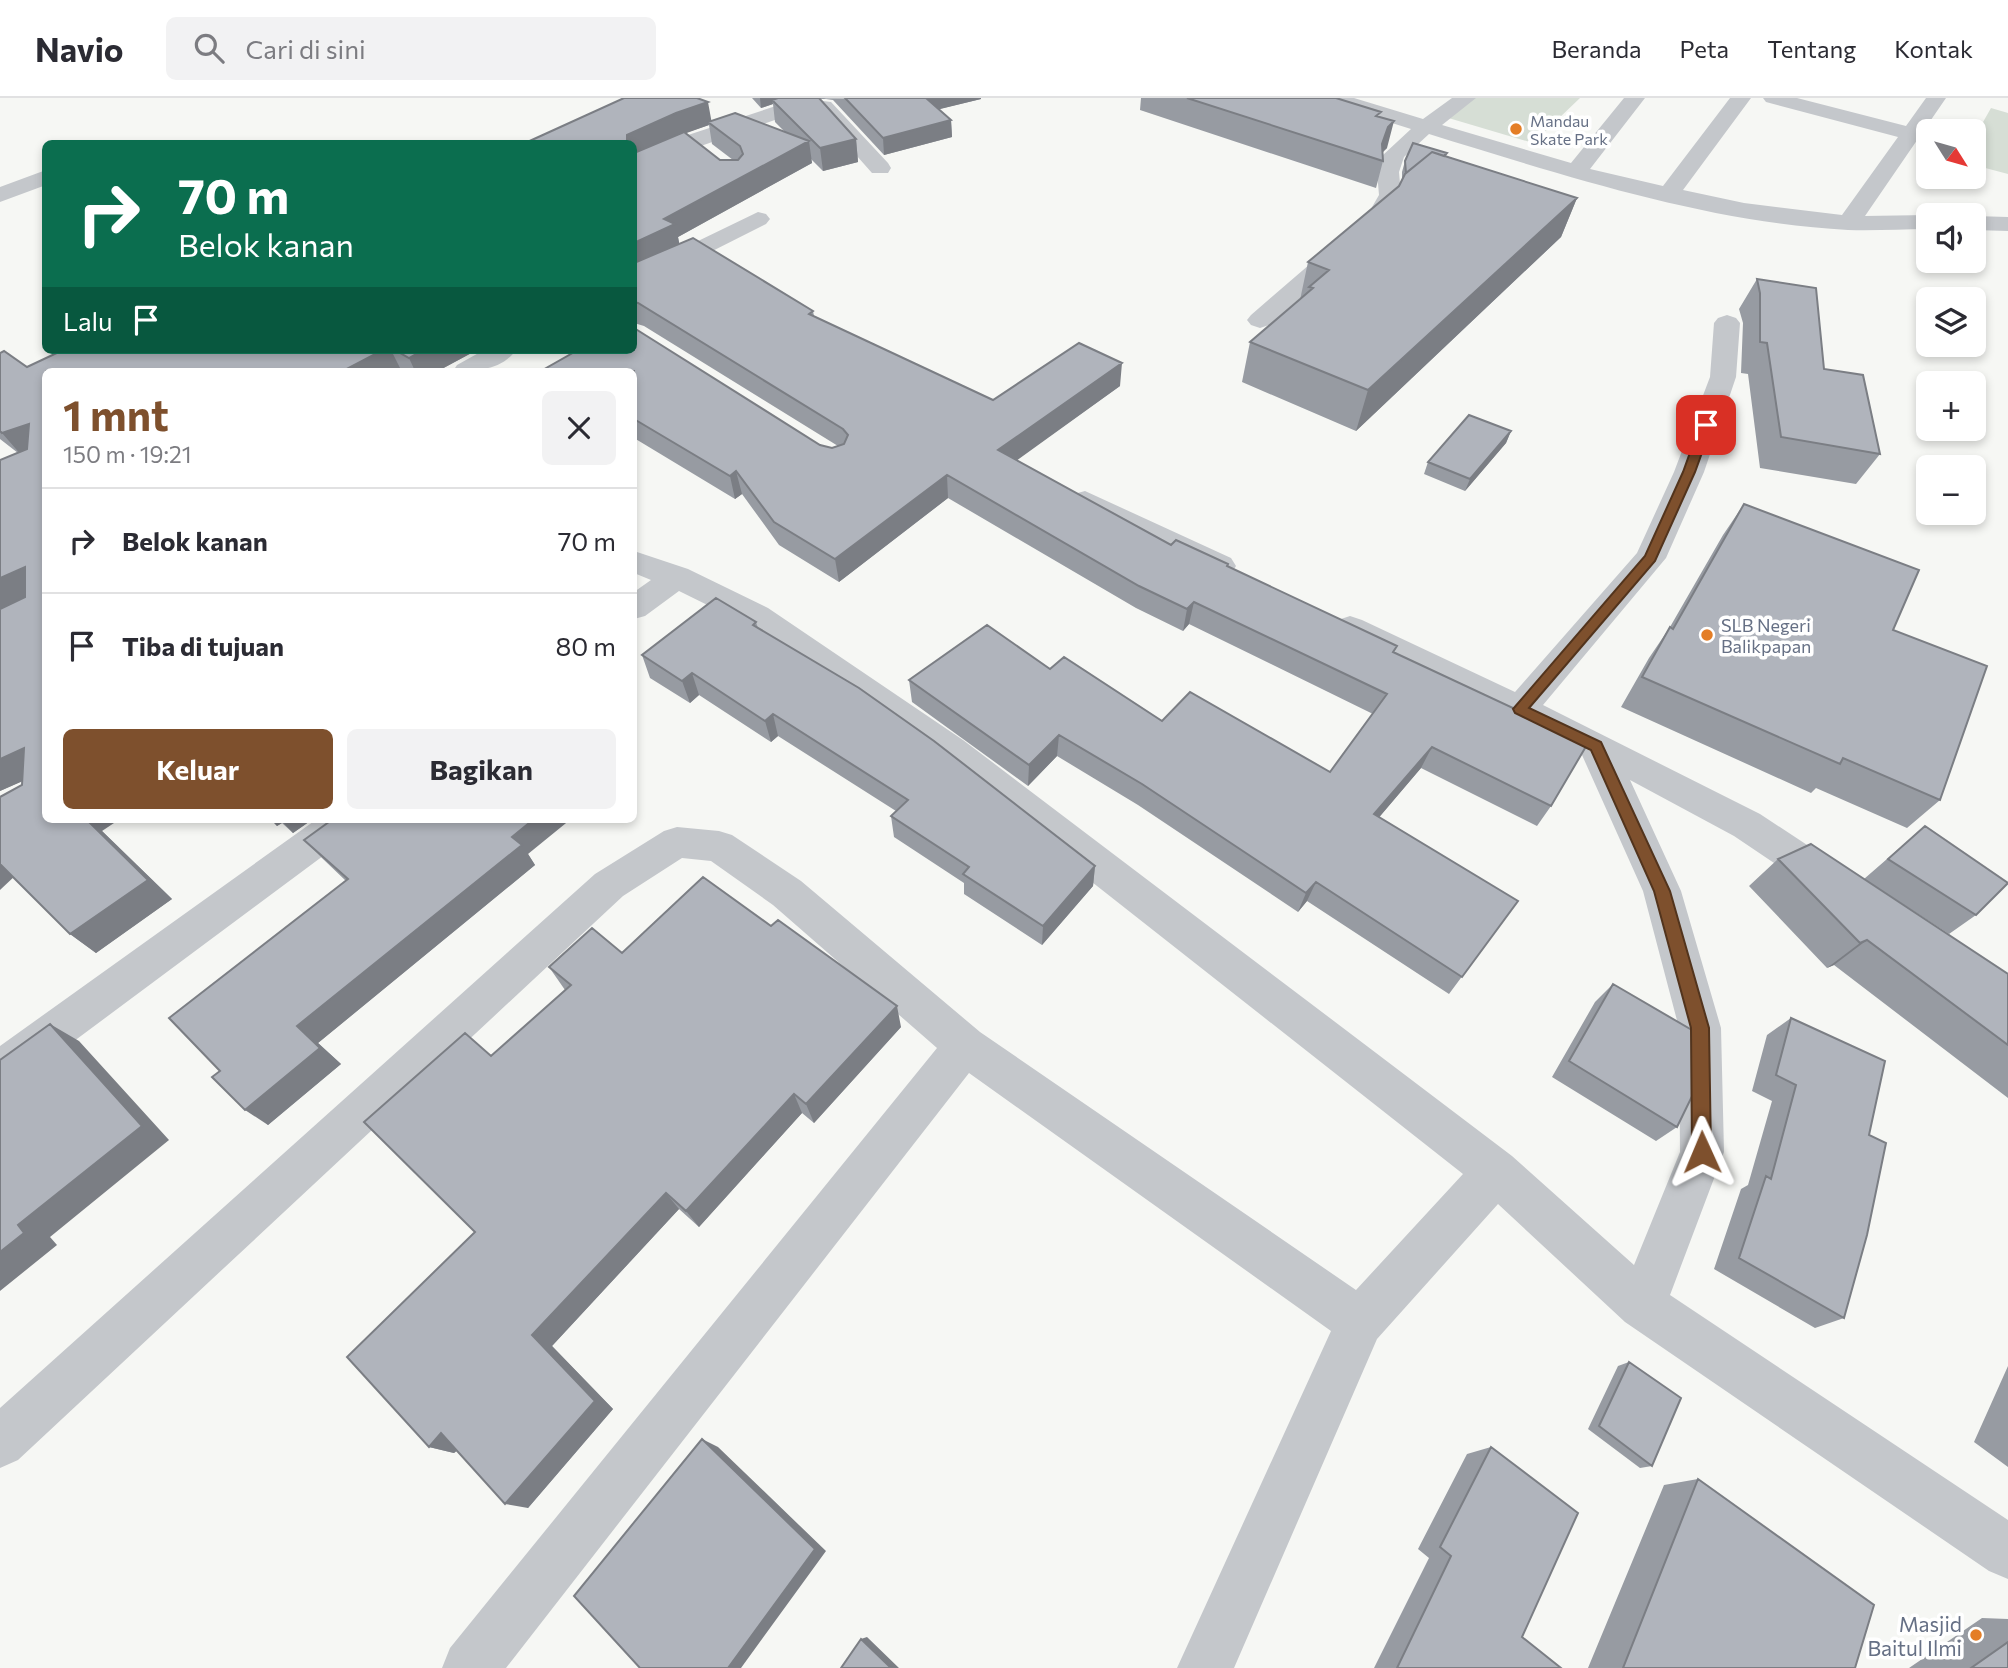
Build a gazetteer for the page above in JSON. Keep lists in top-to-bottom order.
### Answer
{
  "places": ["Mandau Skate Park", "SLB Negeri Balikpapan", "Masjid Baitul Ilmi"],
  "north": "bottom right",
  "page": {
    "header": "Navio",
    "search": "Cari di sini",
    "nav": [
      "Beranda",
      "Peta",
      "Tentang",
      "Kontak"
    ],
    "map_buttons": ["+", "−"],
    "turn": ["70 m", "Belok kanan"],
    "then": "Lalu",
    "heading": ["1 mnt", "150 m · 19:21"],
    "list": [
      {
        "name": "Belok kanan",
        "value": "70 m"
      },
      {
        "name": "Tiba di tujuan",
        "value": "80 m"
      }
    ],
    "buttons": ["Keluar", "Bagikan"]
  }
}
